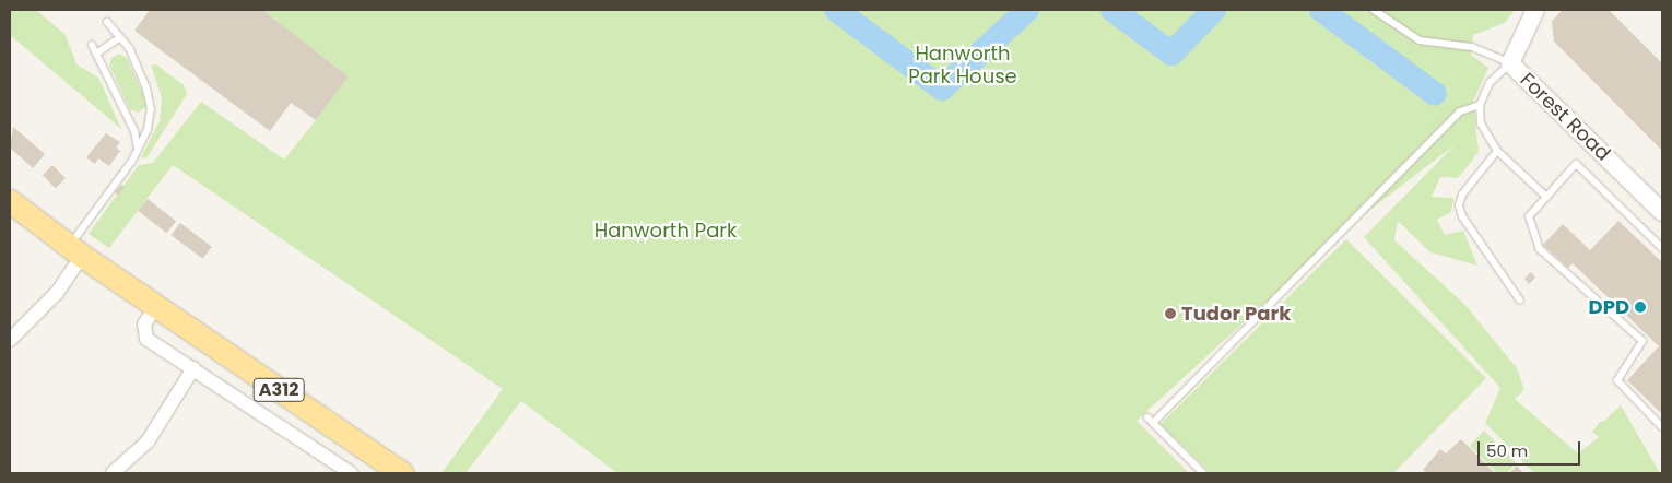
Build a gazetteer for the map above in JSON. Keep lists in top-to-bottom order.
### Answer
{
  "streets": {
    "main road": ["A312"],
    "street": ["Forest Road"]
  },
  "parks": ["Hanworth Park House", "Hanworth Park"],
  "places": ["DPD", "Tudor Park"],
  "scale_bar": "50 m"
}
